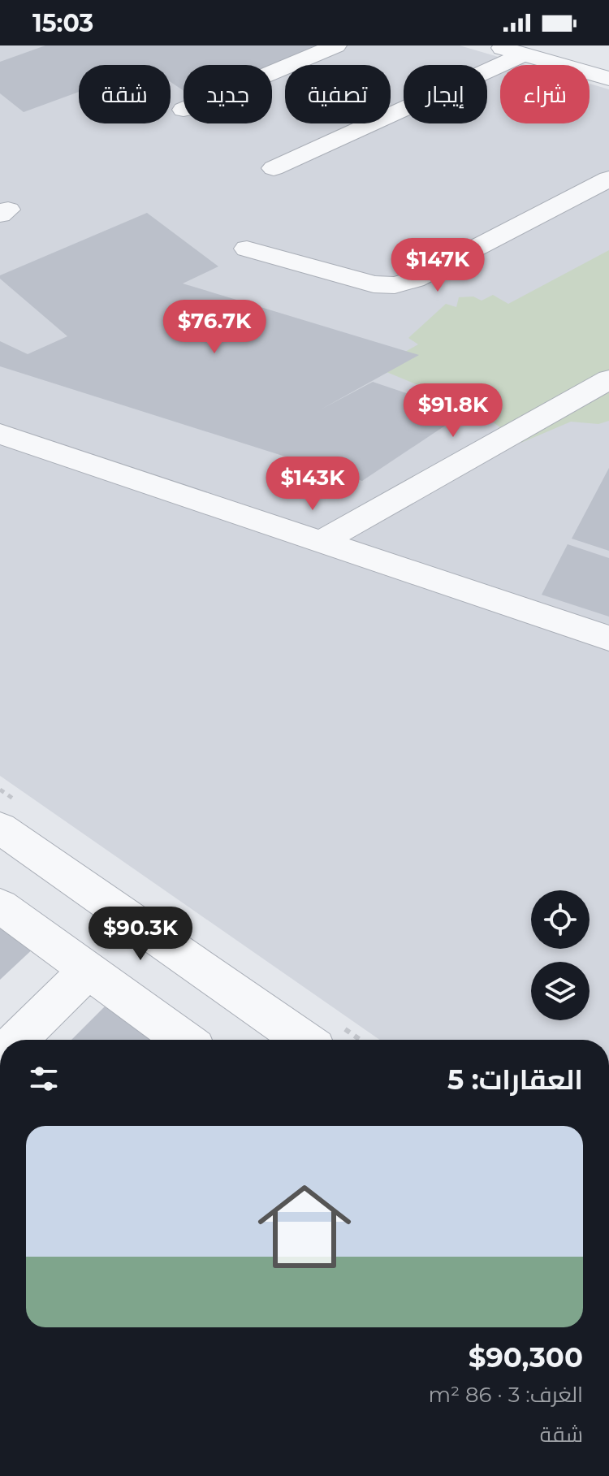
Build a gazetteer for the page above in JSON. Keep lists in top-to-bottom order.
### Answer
{
  "page": {
    "status": "15:03",
    "chip": [
      "شراء",
      "إيجار",
      "تصفية",
      "جديد",
      "شقة"
    ],
    "price": [
      "$147K",
      "$76.7K",
      "$91.8K",
      "$143K",
      "$90.3K"
    ],
    "heading": "العقارات: 5",
    "list": [
      {
        "name": "$90,300",
        "note": "الغرف: 3 · 86 m² · شقة"
      }
    ]
  }
}
